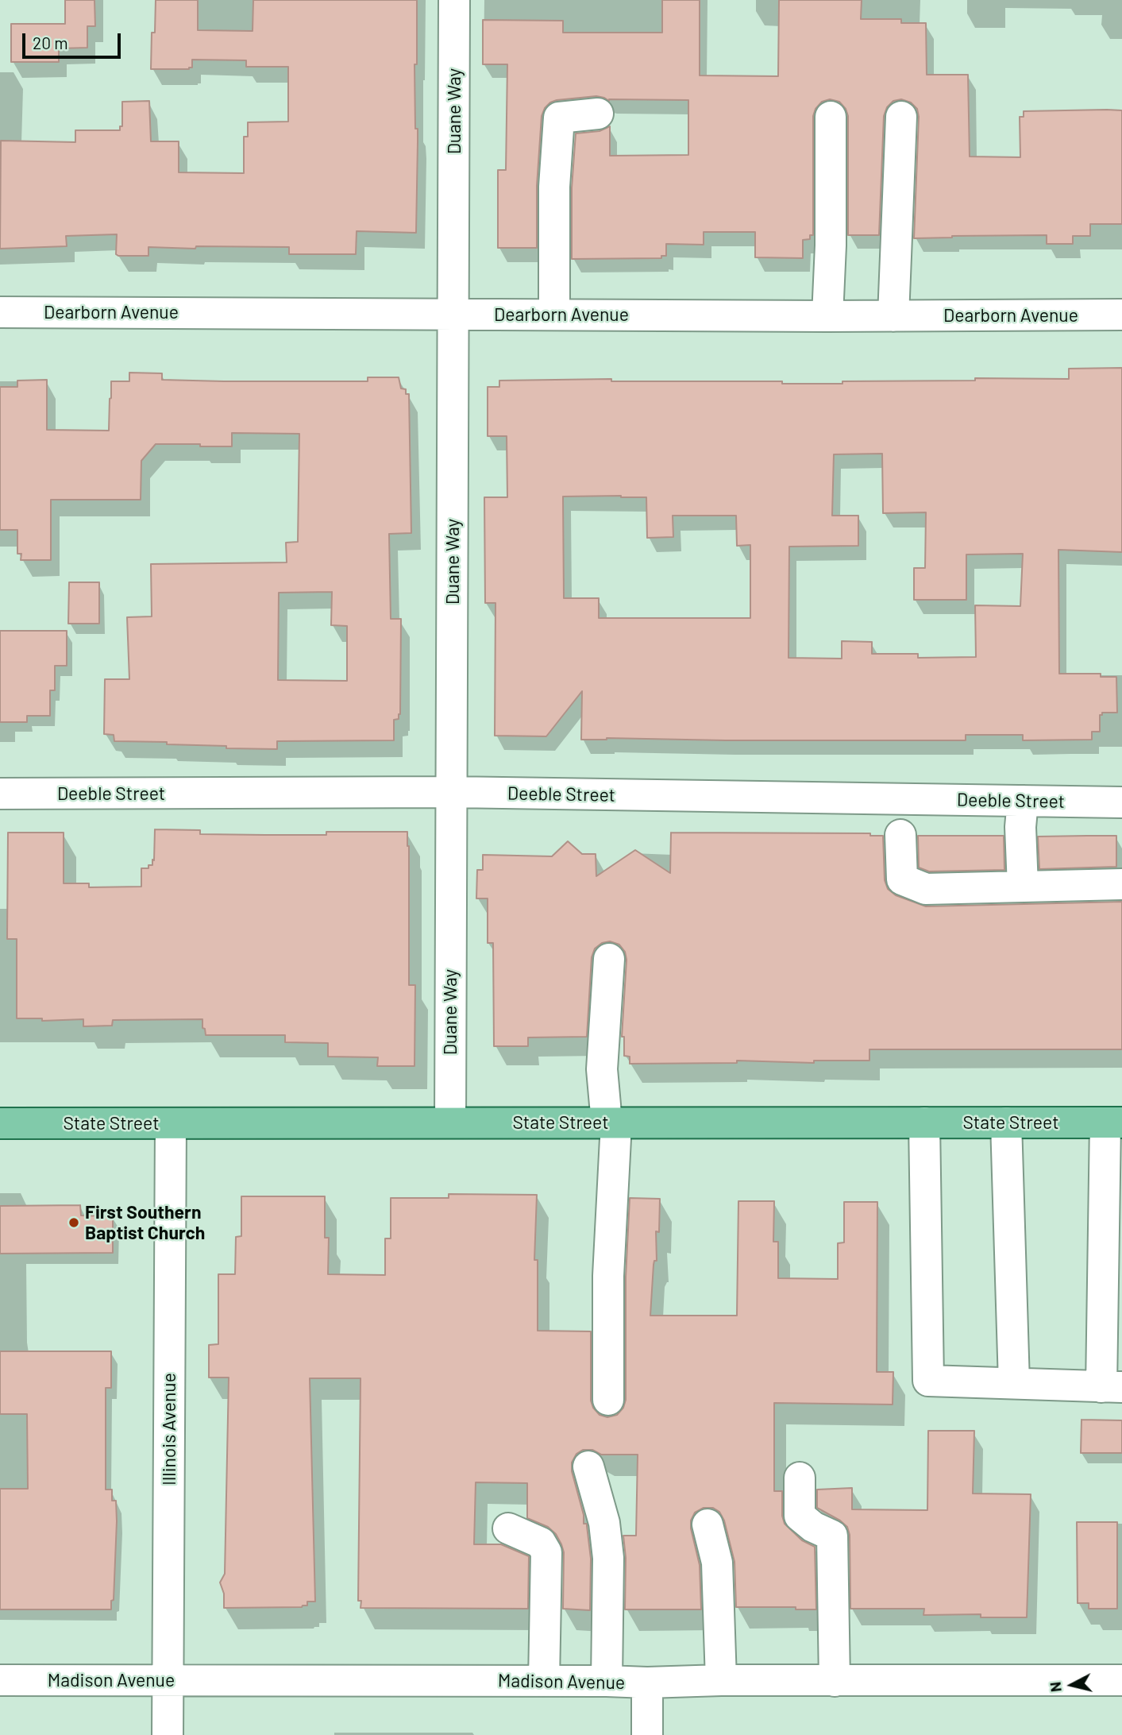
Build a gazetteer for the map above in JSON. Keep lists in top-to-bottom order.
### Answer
{
  "streets": {
    "main road": ["State Street"],
    "street": [
      "Duane Way",
      "Dearborn Avenue",
      "Deeble Street",
      "Illinois Avenue",
      "Madison Avenue"
    ]
  },
  "crossings": [
    ["Duane Way", "Dearborn Avenue"],
    ["Duane Way", "Deeble Street"],
    ["Duane Way", "State Street"],
    ["State Street", "Illinois Avenue"],
    ["Illinois Avenue", "Madison Avenue"]
  ],
  "places": ["First Southern Baptist Church"],
  "scale_bar": "20 m",
  "north": "left"
}
